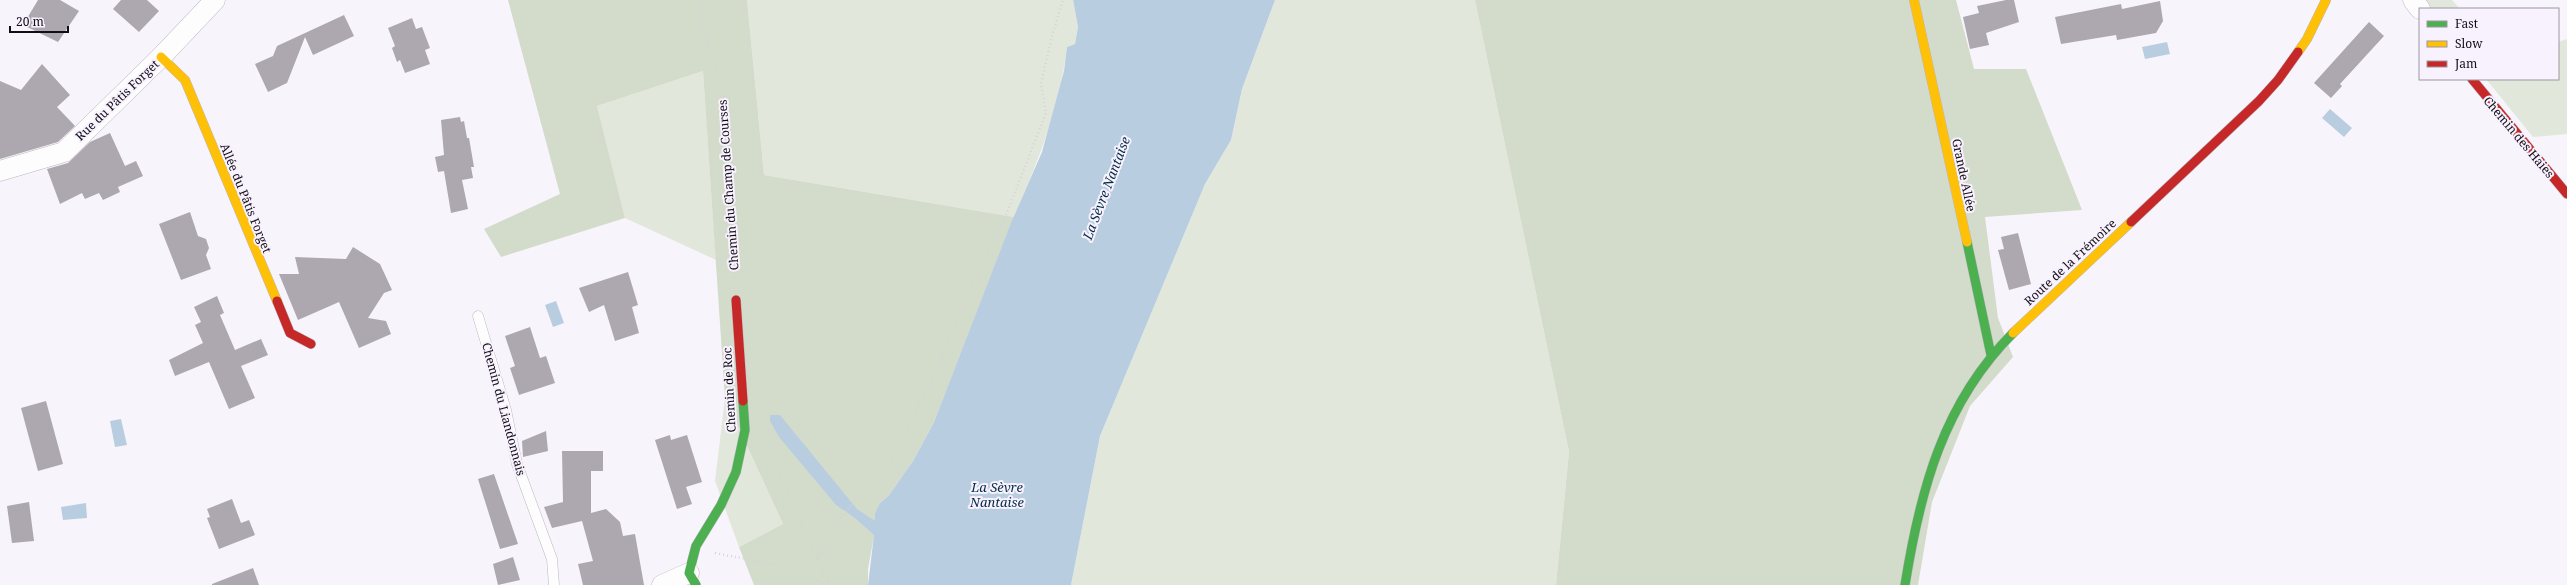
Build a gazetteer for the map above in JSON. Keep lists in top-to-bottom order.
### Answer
{
  "streets": {
    "street": [
      "Rue du Pâtis Forget",
      "Chemin des Haies",
      "Grande Allée",
      "Allée du Pâtis Forget",
      "Route de la Frémoire",
      "Chemin de Roc"
    ],
    "lane": ["Chemin du Liandonnais"],
    "path": ["Chemin du Champ de Courses"]
  },
  "crossings": [
    ["Rue du Pâtis Forget", "Allée du Pâtis Forget"],
    ["Grande Allée", "Route de la Frémoire"],
    ["Chemin du Champ de Courses", "Chemin de Roc"]
  ],
  "water": ["La Sèvre Nantaise"],
  "legend": ["Fast", "Slow", "Jam"],
  "scale_bar": "20 m"
}
